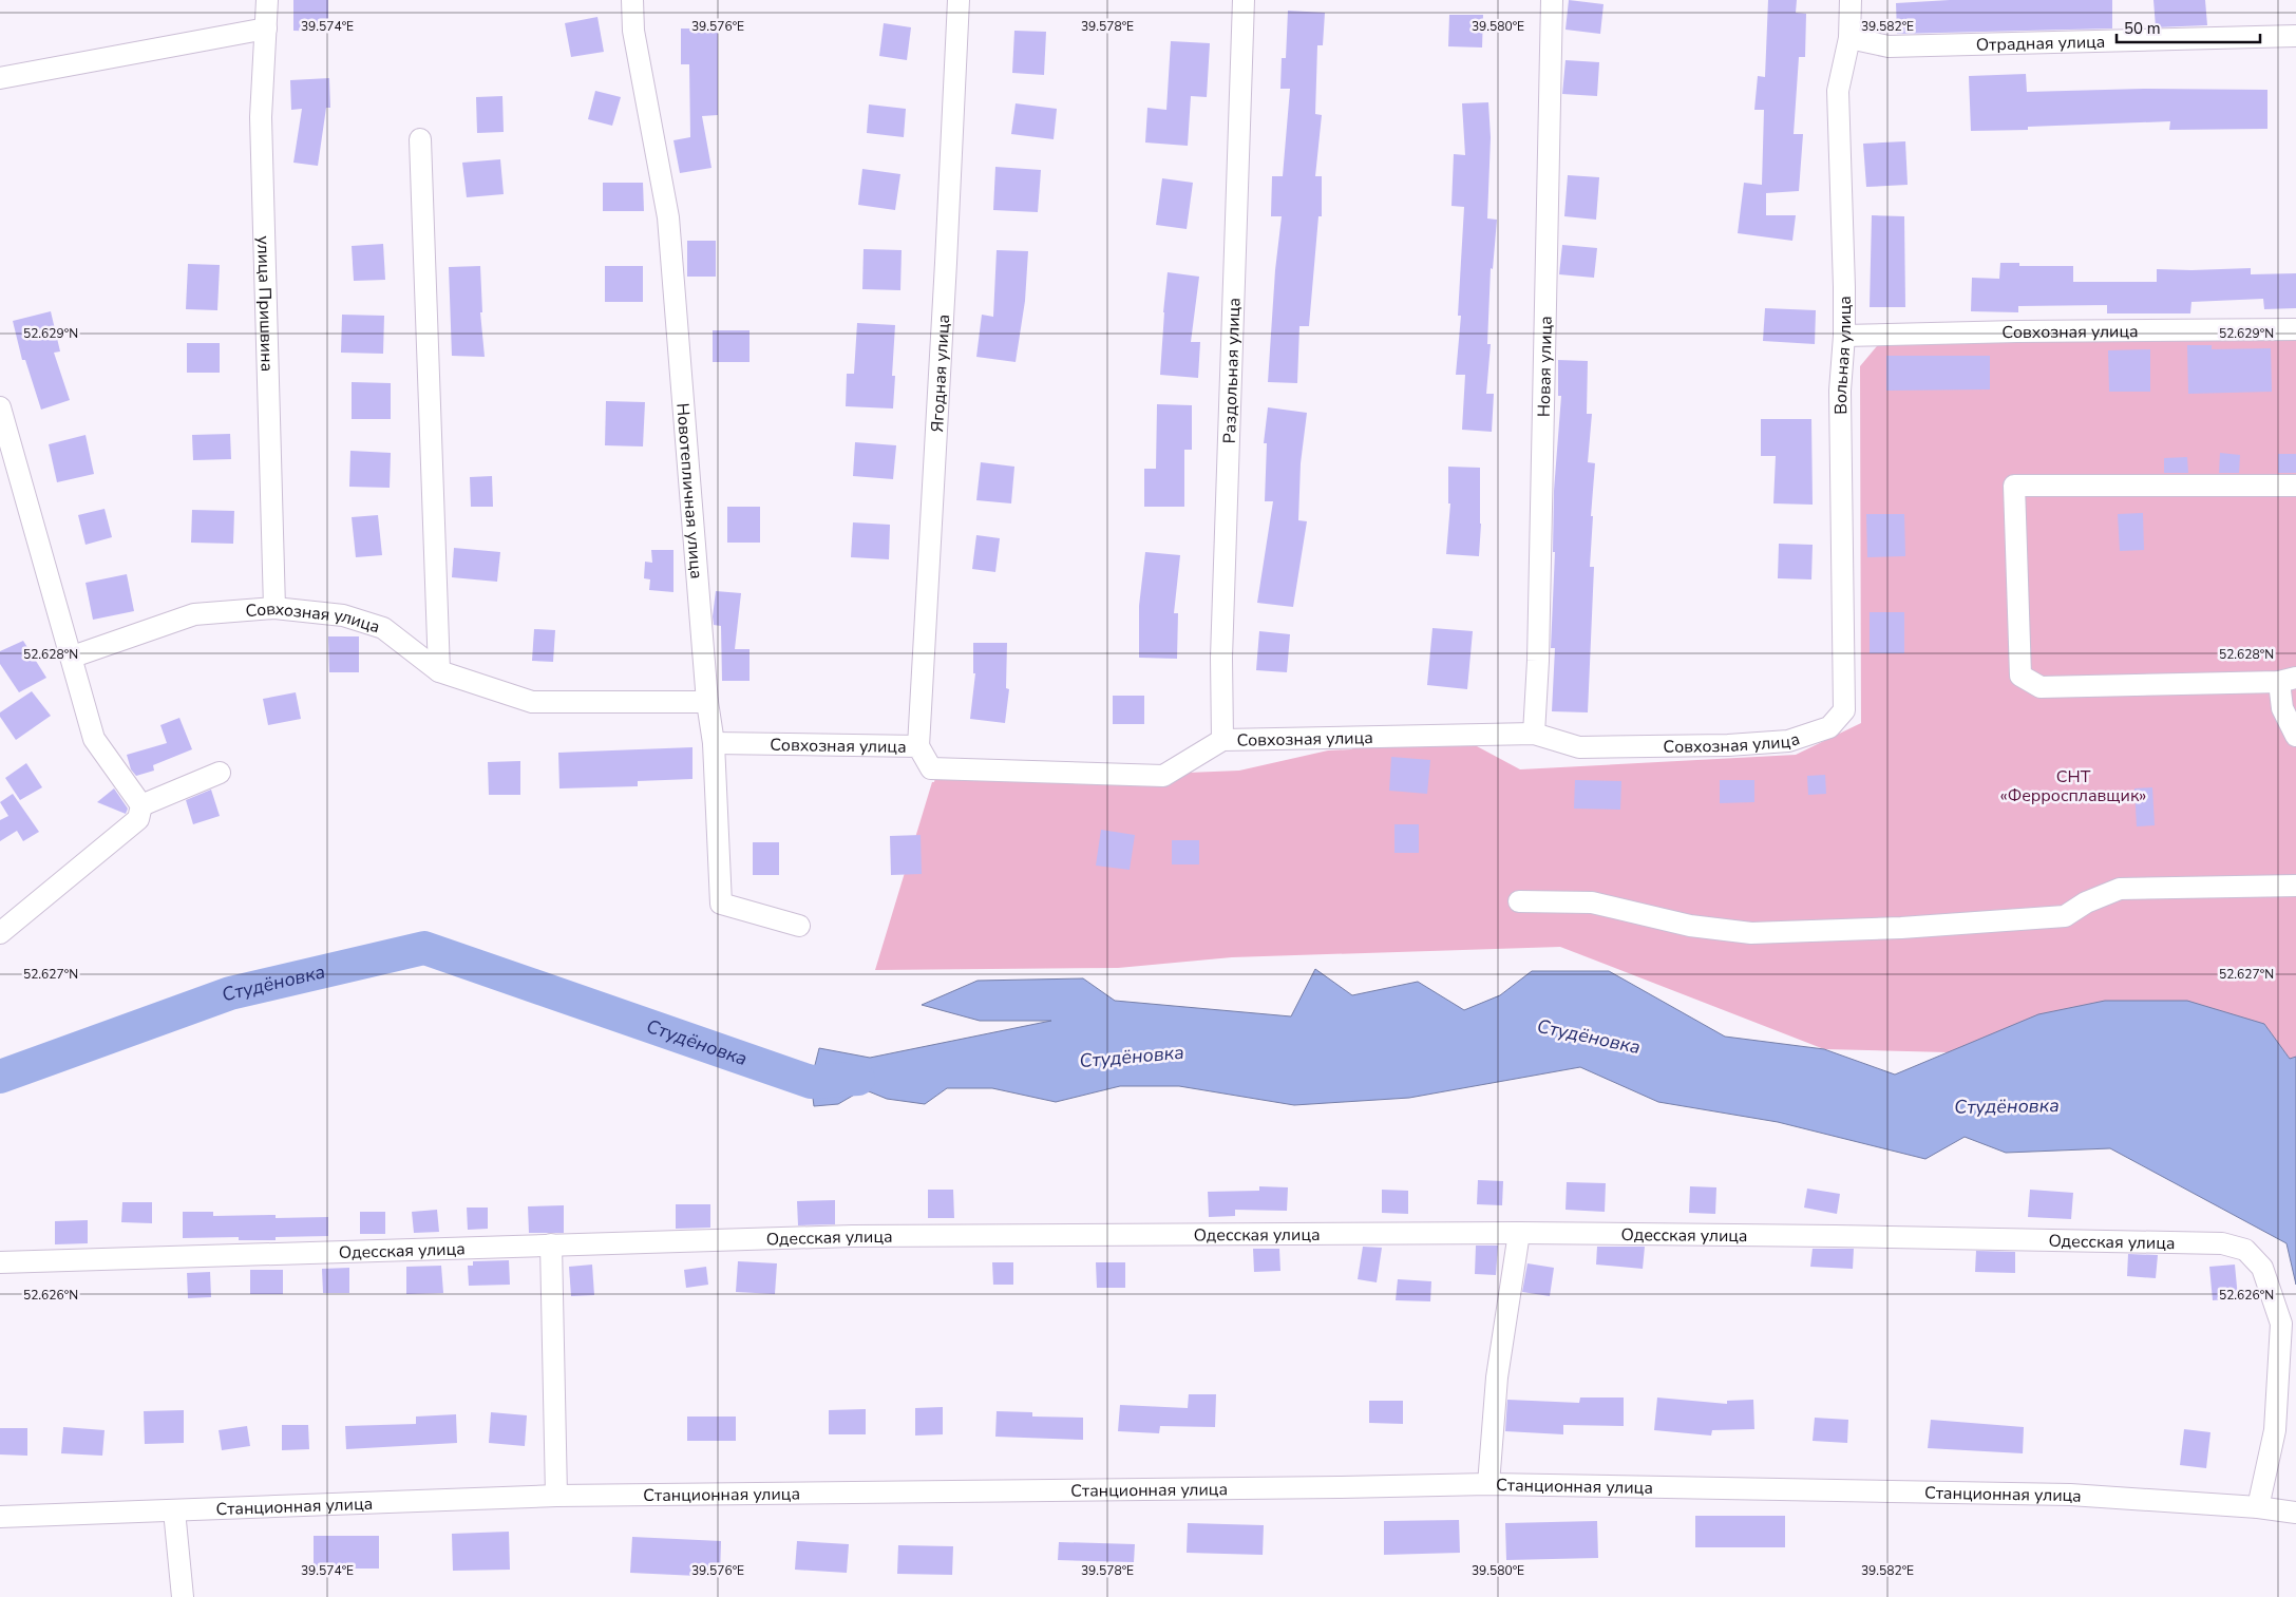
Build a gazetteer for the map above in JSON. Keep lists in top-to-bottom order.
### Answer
{
  "streets": {
    "street": [
      "Отрадная улица",
      "улица Пришвина",
      "Совхозная улица",
      "Вольная улица",
      "Новая улица",
      "Раздольная улица",
      "Ягодная улица",
      "Новотепличная улица",
      "Одесская улица",
      "Станционная улица"
    ]
  },
  "crossings": [
    ["Отрадная улица", "Вольная улица"],
    ["улица Пришвина", "Совхозная улица"],
    ["Совхозная улица", "Вольная улица"],
    ["Совхозная улица", "Новая улица"],
    ["Совхозная улица", "Раздольная улица"],
    ["Совхозная улица", "Ягодная улица"],
    ["Совхозная улица", "Новотепличная улица"],
    ["Одесская улица", "Станционная улица"]
  ],
  "water": ["Студёновка"],
  "parks": ["СНТ «Ферросплавщик»"],
  "scale_bar": "50 m",
  "coordinates": [
    "39.574°E",
    "39.576°E",
    "39.578°E",
    "39.580°E",
    "39.582°E",
    "52.629°N",
    "52.628°N",
    "52.627°N",
    "52.626°N"
  ]
}
